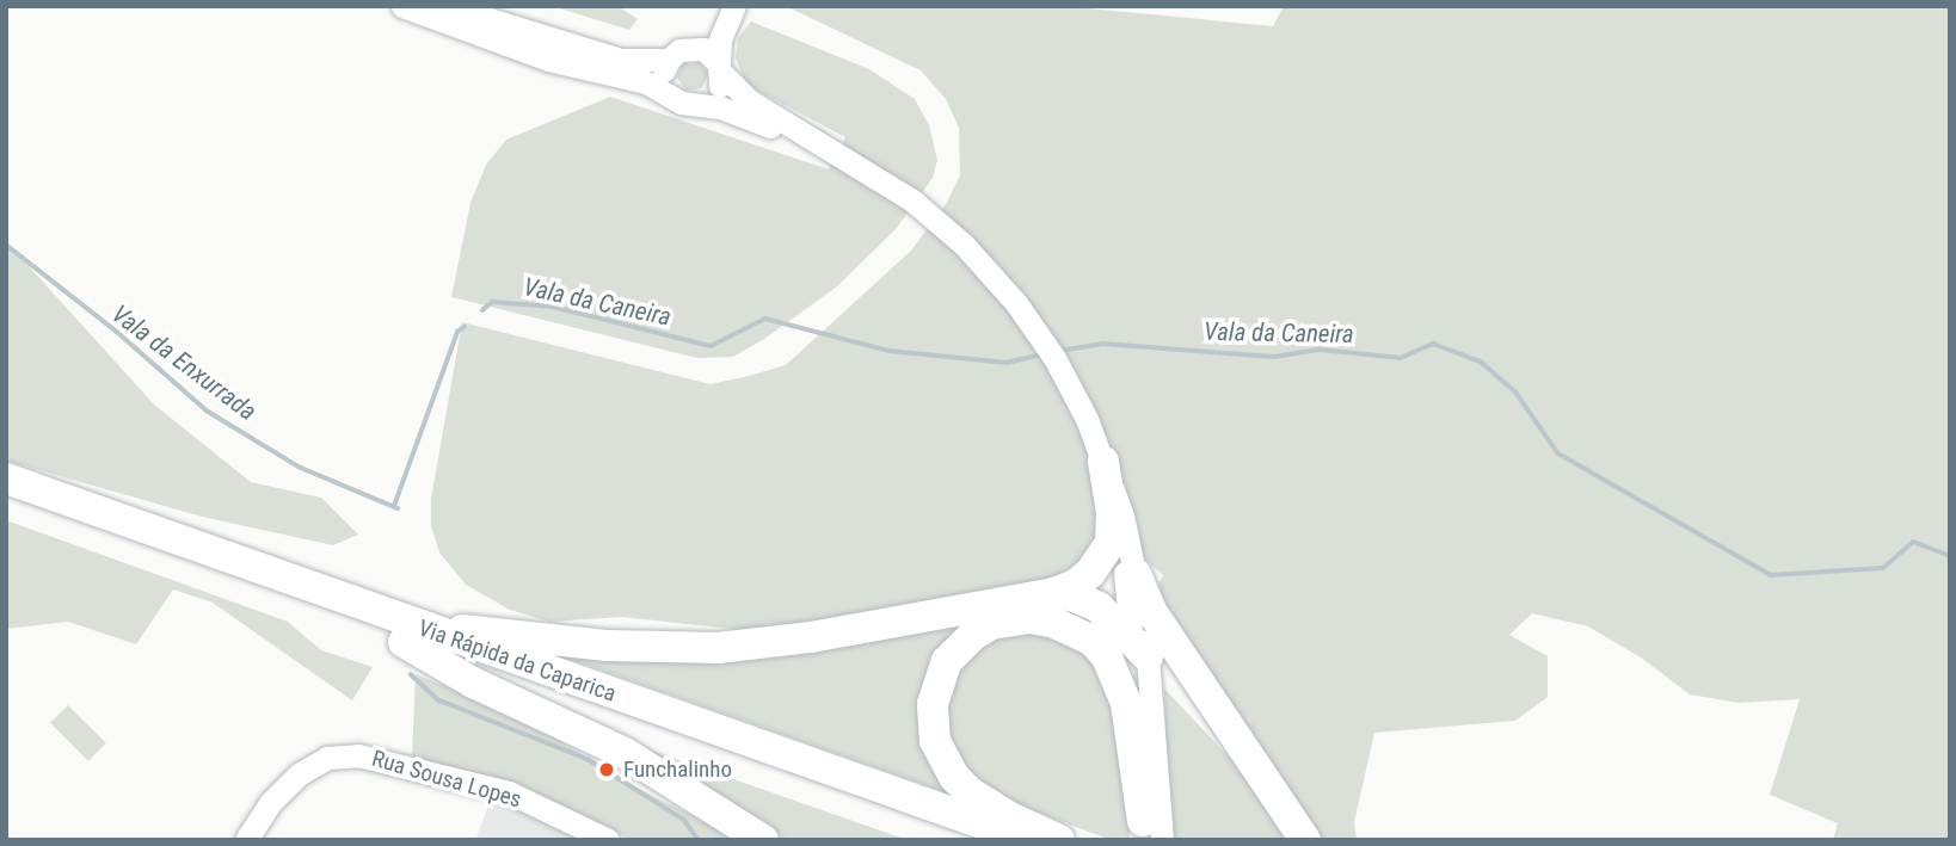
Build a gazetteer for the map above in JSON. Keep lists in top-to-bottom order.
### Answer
{
  "streets": {
    "highway": ["Via Rápida da Caparica"],
    "main road": ["Rua Sousa Lopes"]
  },
  "water": ["Vala da Caneira", "Vala da Enxurrada"],
  "places": ["Funchalinho"]
}
